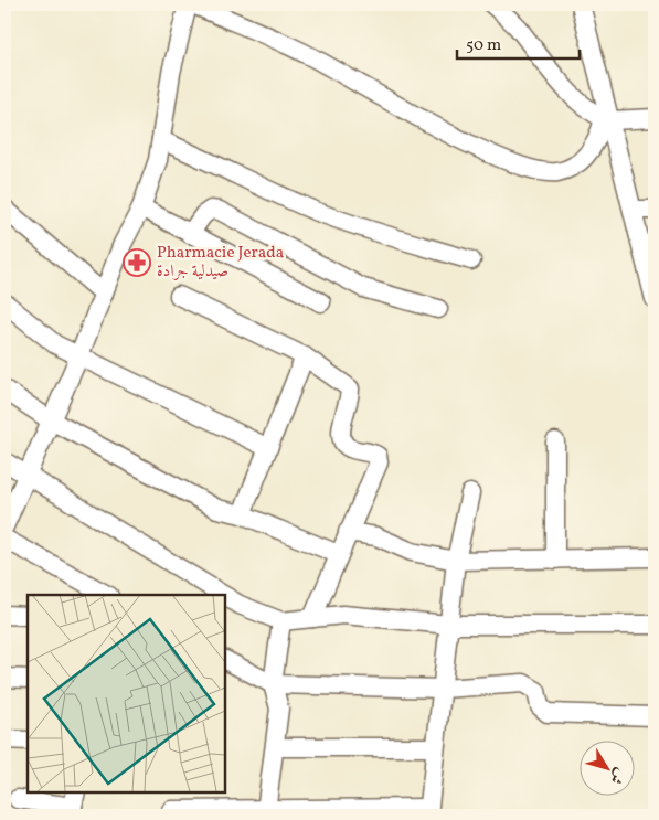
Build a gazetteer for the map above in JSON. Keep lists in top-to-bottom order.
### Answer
{
  "places": {
    "pharmacy": ["Pharmacie Jerada صيدلية جرادة"]
  },
  "scale_bar": "50 m",
  "north": "bottom right"
}
